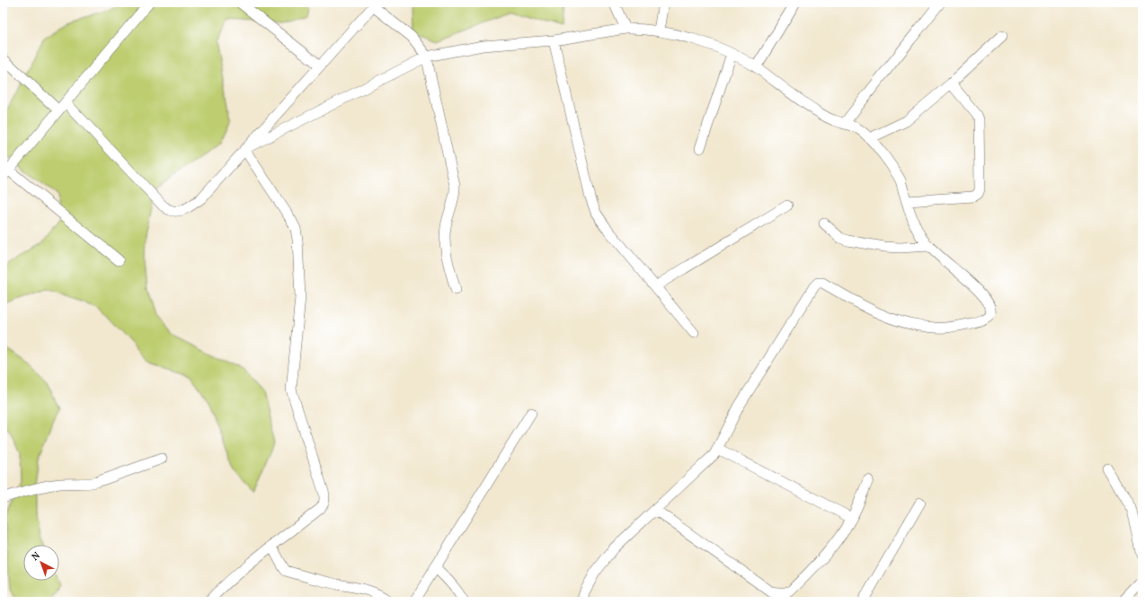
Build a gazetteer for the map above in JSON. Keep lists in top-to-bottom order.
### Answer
{
  "north": "top left"
}
